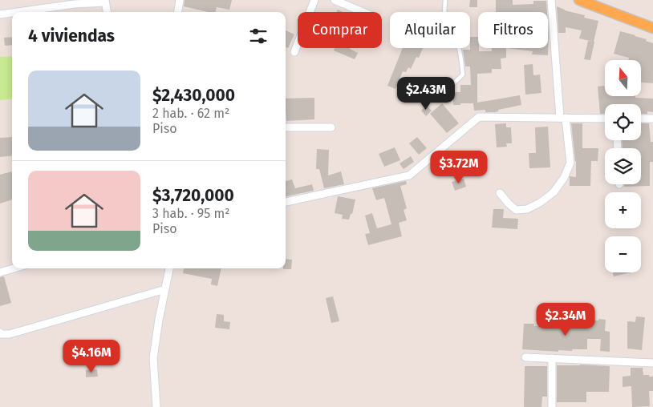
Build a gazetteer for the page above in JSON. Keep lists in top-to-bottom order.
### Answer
{
  "north": "top",
  "page": {
    "chip": ["Comprar", "Alquilar", "Filtros"],
    "heading": "4 viviendas",
    "map_buttons": ["+", "−"],
    "list": [
      {
        "name": "$2,430,000",
        "note": "2 hab. · 62 m² · Piso"
      },
      {
        "name": "$3,720,000",
        "note": "3 hab. · 95 m² · Piso"
      }
    ],
    "price": [
      "$2.43M",
      "$3.72M",
      "$2.34M",
      "$4.16M"
    ]
  }
}
